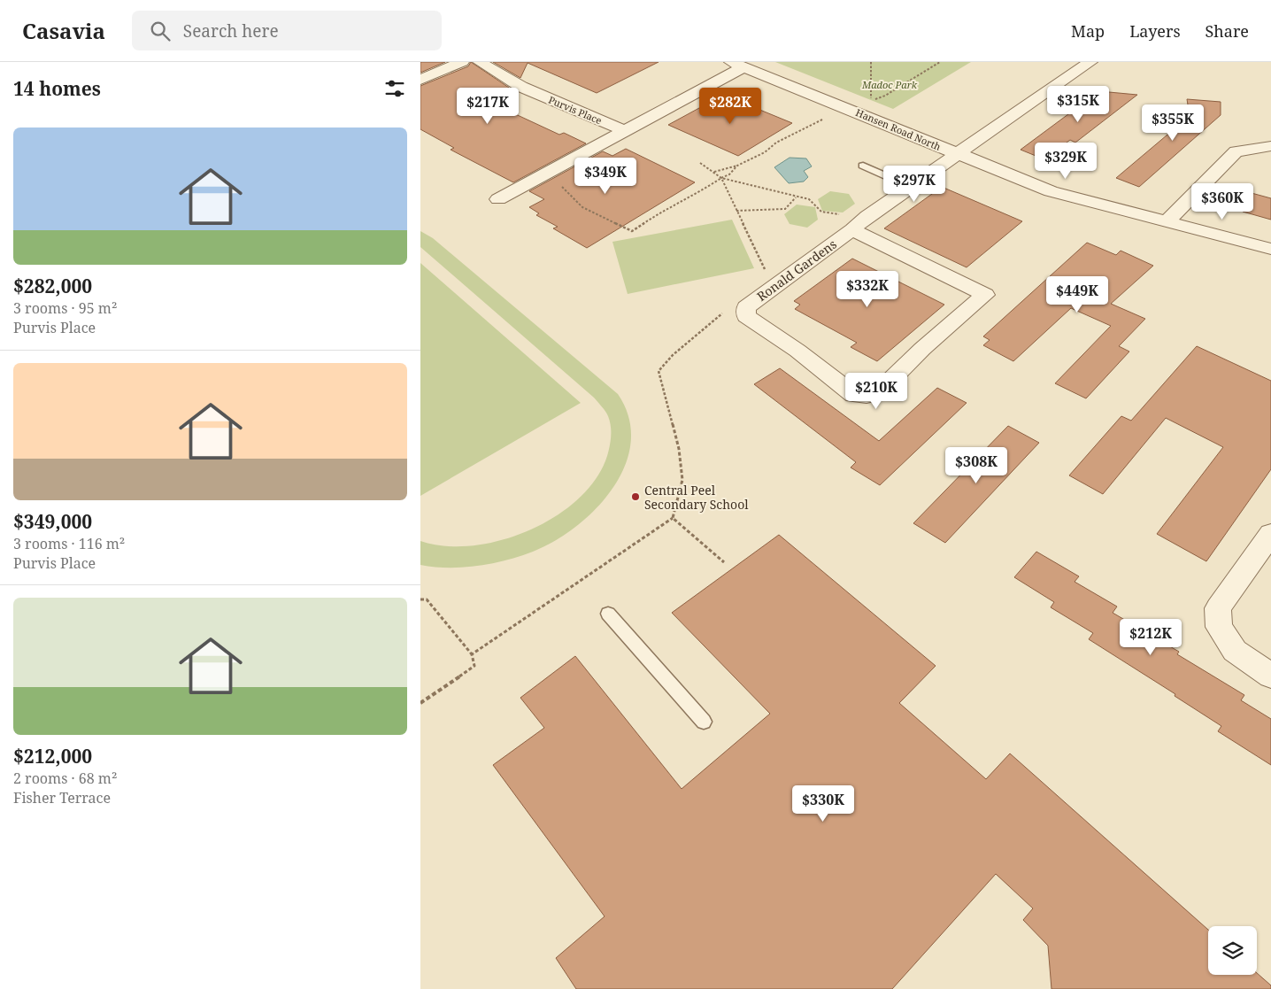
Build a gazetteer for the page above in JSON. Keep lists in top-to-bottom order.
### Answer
{
  "streets": {
    "street": ["Purvis Place", "Hansen Road North", "Ronald Gardens"]
  },
  "crossings": [
    ["Purvis Place", "Hansen Road North"],
    ["Hansen Road North", "Ronald Gardens"]
  ],
  "parks": ["Madoc Park"],
  "places": ["Central Peel Secondary School"],
  "page": {
    "header": "Casavia",
    "search": "Search here",
    "nav": ["Map", "Layers", "Share"],
    "heading": "14 homes",
    "price": [
      "$315K",
      "$217K",
      "$282K",
      "$355K",
      "$329K",
      "$349K",
      "$297K",
      "$360K",
      "$332K",
      "$449K",
      "$210K",
      "$308K",
      "$212K",
      "$330K"
    ],
    "list": [
      {
        "name": "$282,000",
        "note": "3 rooms · 95 m² · Purvis Place"
      },
      {
        "name": "$349,000",
        "note": "3 rooms · 116 m² · Purvis Place"
      },
      {
        "name": "$212,000",
        "note": "2 rooms · 68 m² · Fisher Terrace"
      }
    ]
  }
}
